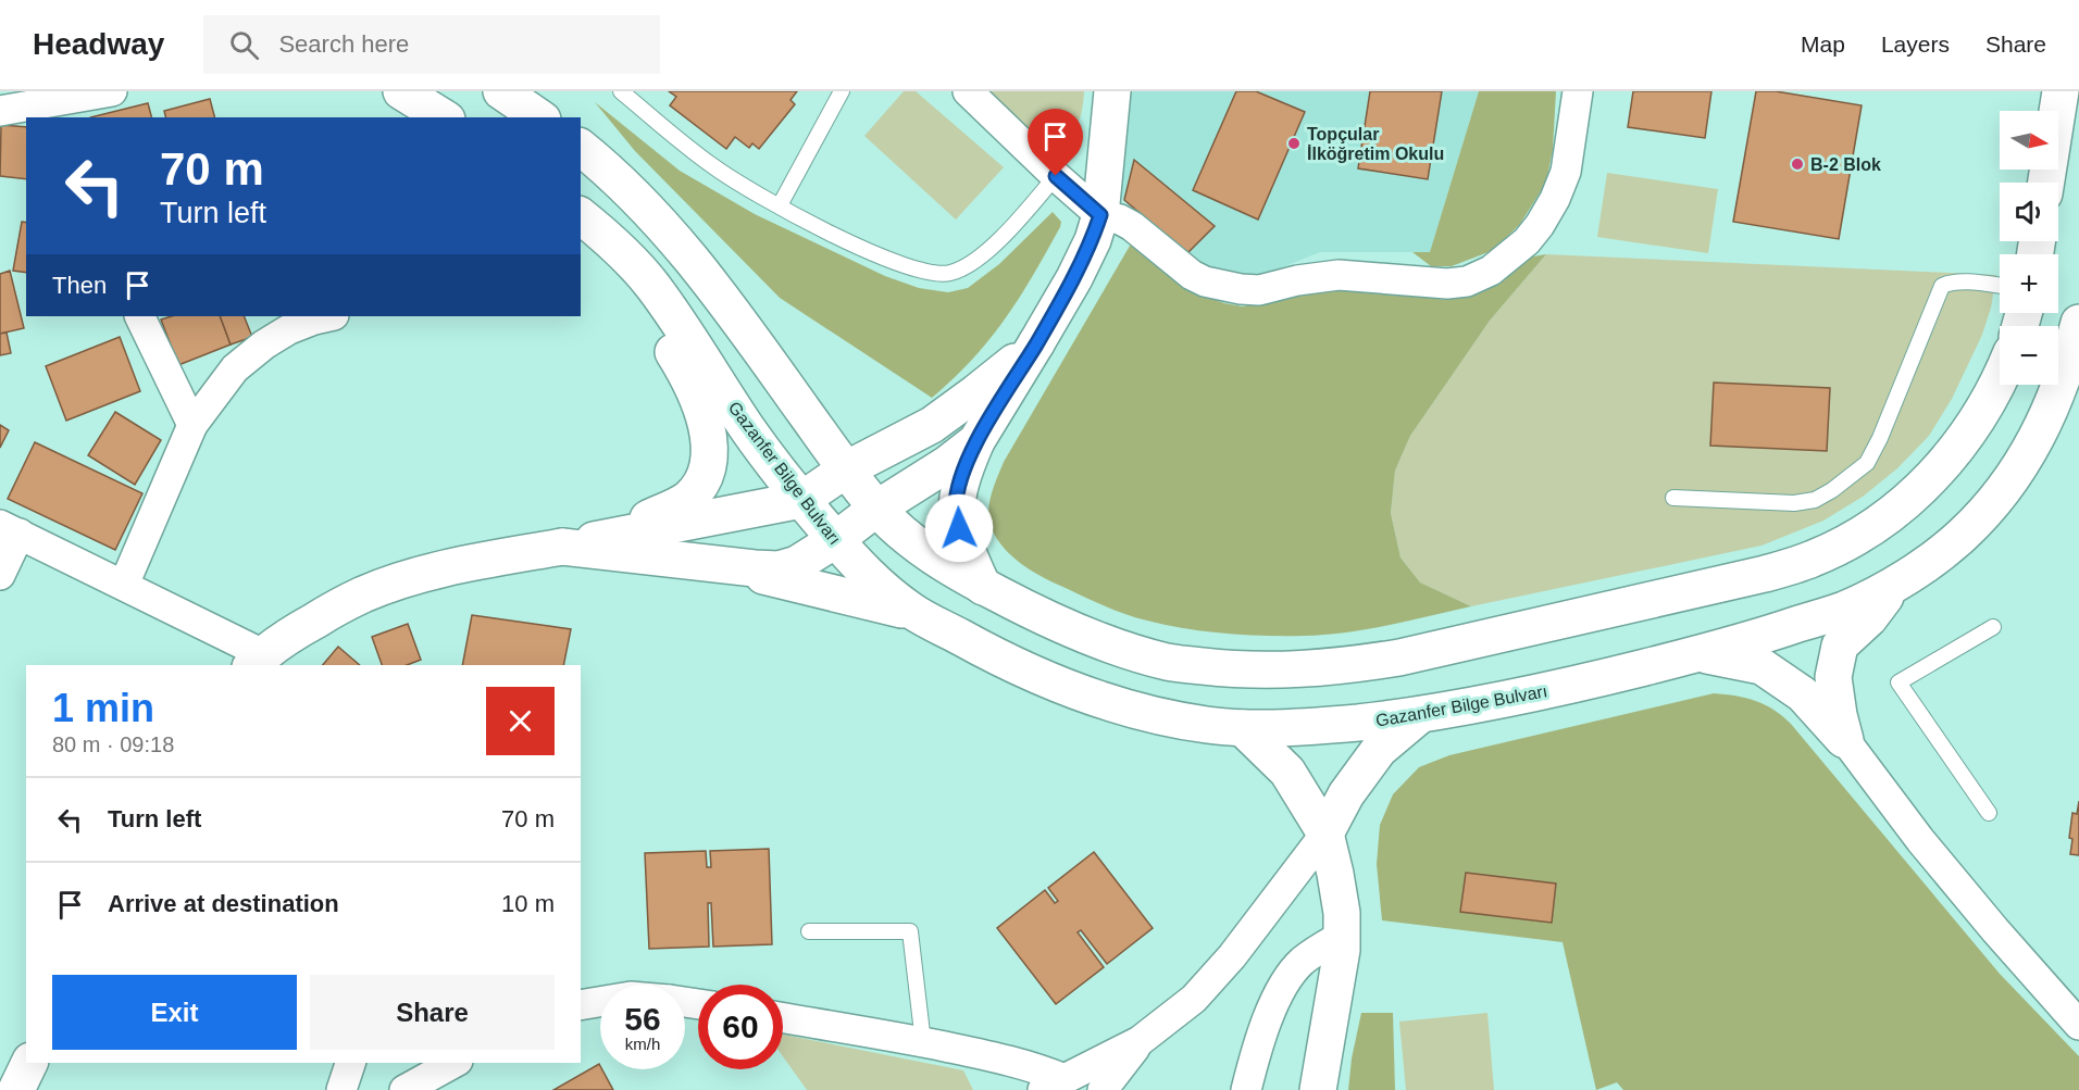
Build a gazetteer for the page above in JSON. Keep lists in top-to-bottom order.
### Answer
{
  "streets": {
    "main road": ["Gazanfer Bilge Bulvarı"]
  },
  "places": ["Topçular İlköğretim Okulu", "B-2 Blok"],
  "north": "right",
  "page": {
    "header": "Headway",
    "search": "Search here",
    "nav": ["Map", "Layers", "Share"],
    "map_buttons": ["+", "−"],
    "turn": ["70 m", "Turn left"],
    "then": "Then",
    "heading": ["1 min", "80 m · 09:18"],
    "list": [
      {
        "name": "Turn left",
        "value": "70 m"
      },
      {
        "name": "Arrive at destination",
        "value": "10 m"
      }
    ],
    "buttons": ["Exit", "Share"],
    "speed": "56 km/h",
    "limit": "60"
  }
}
